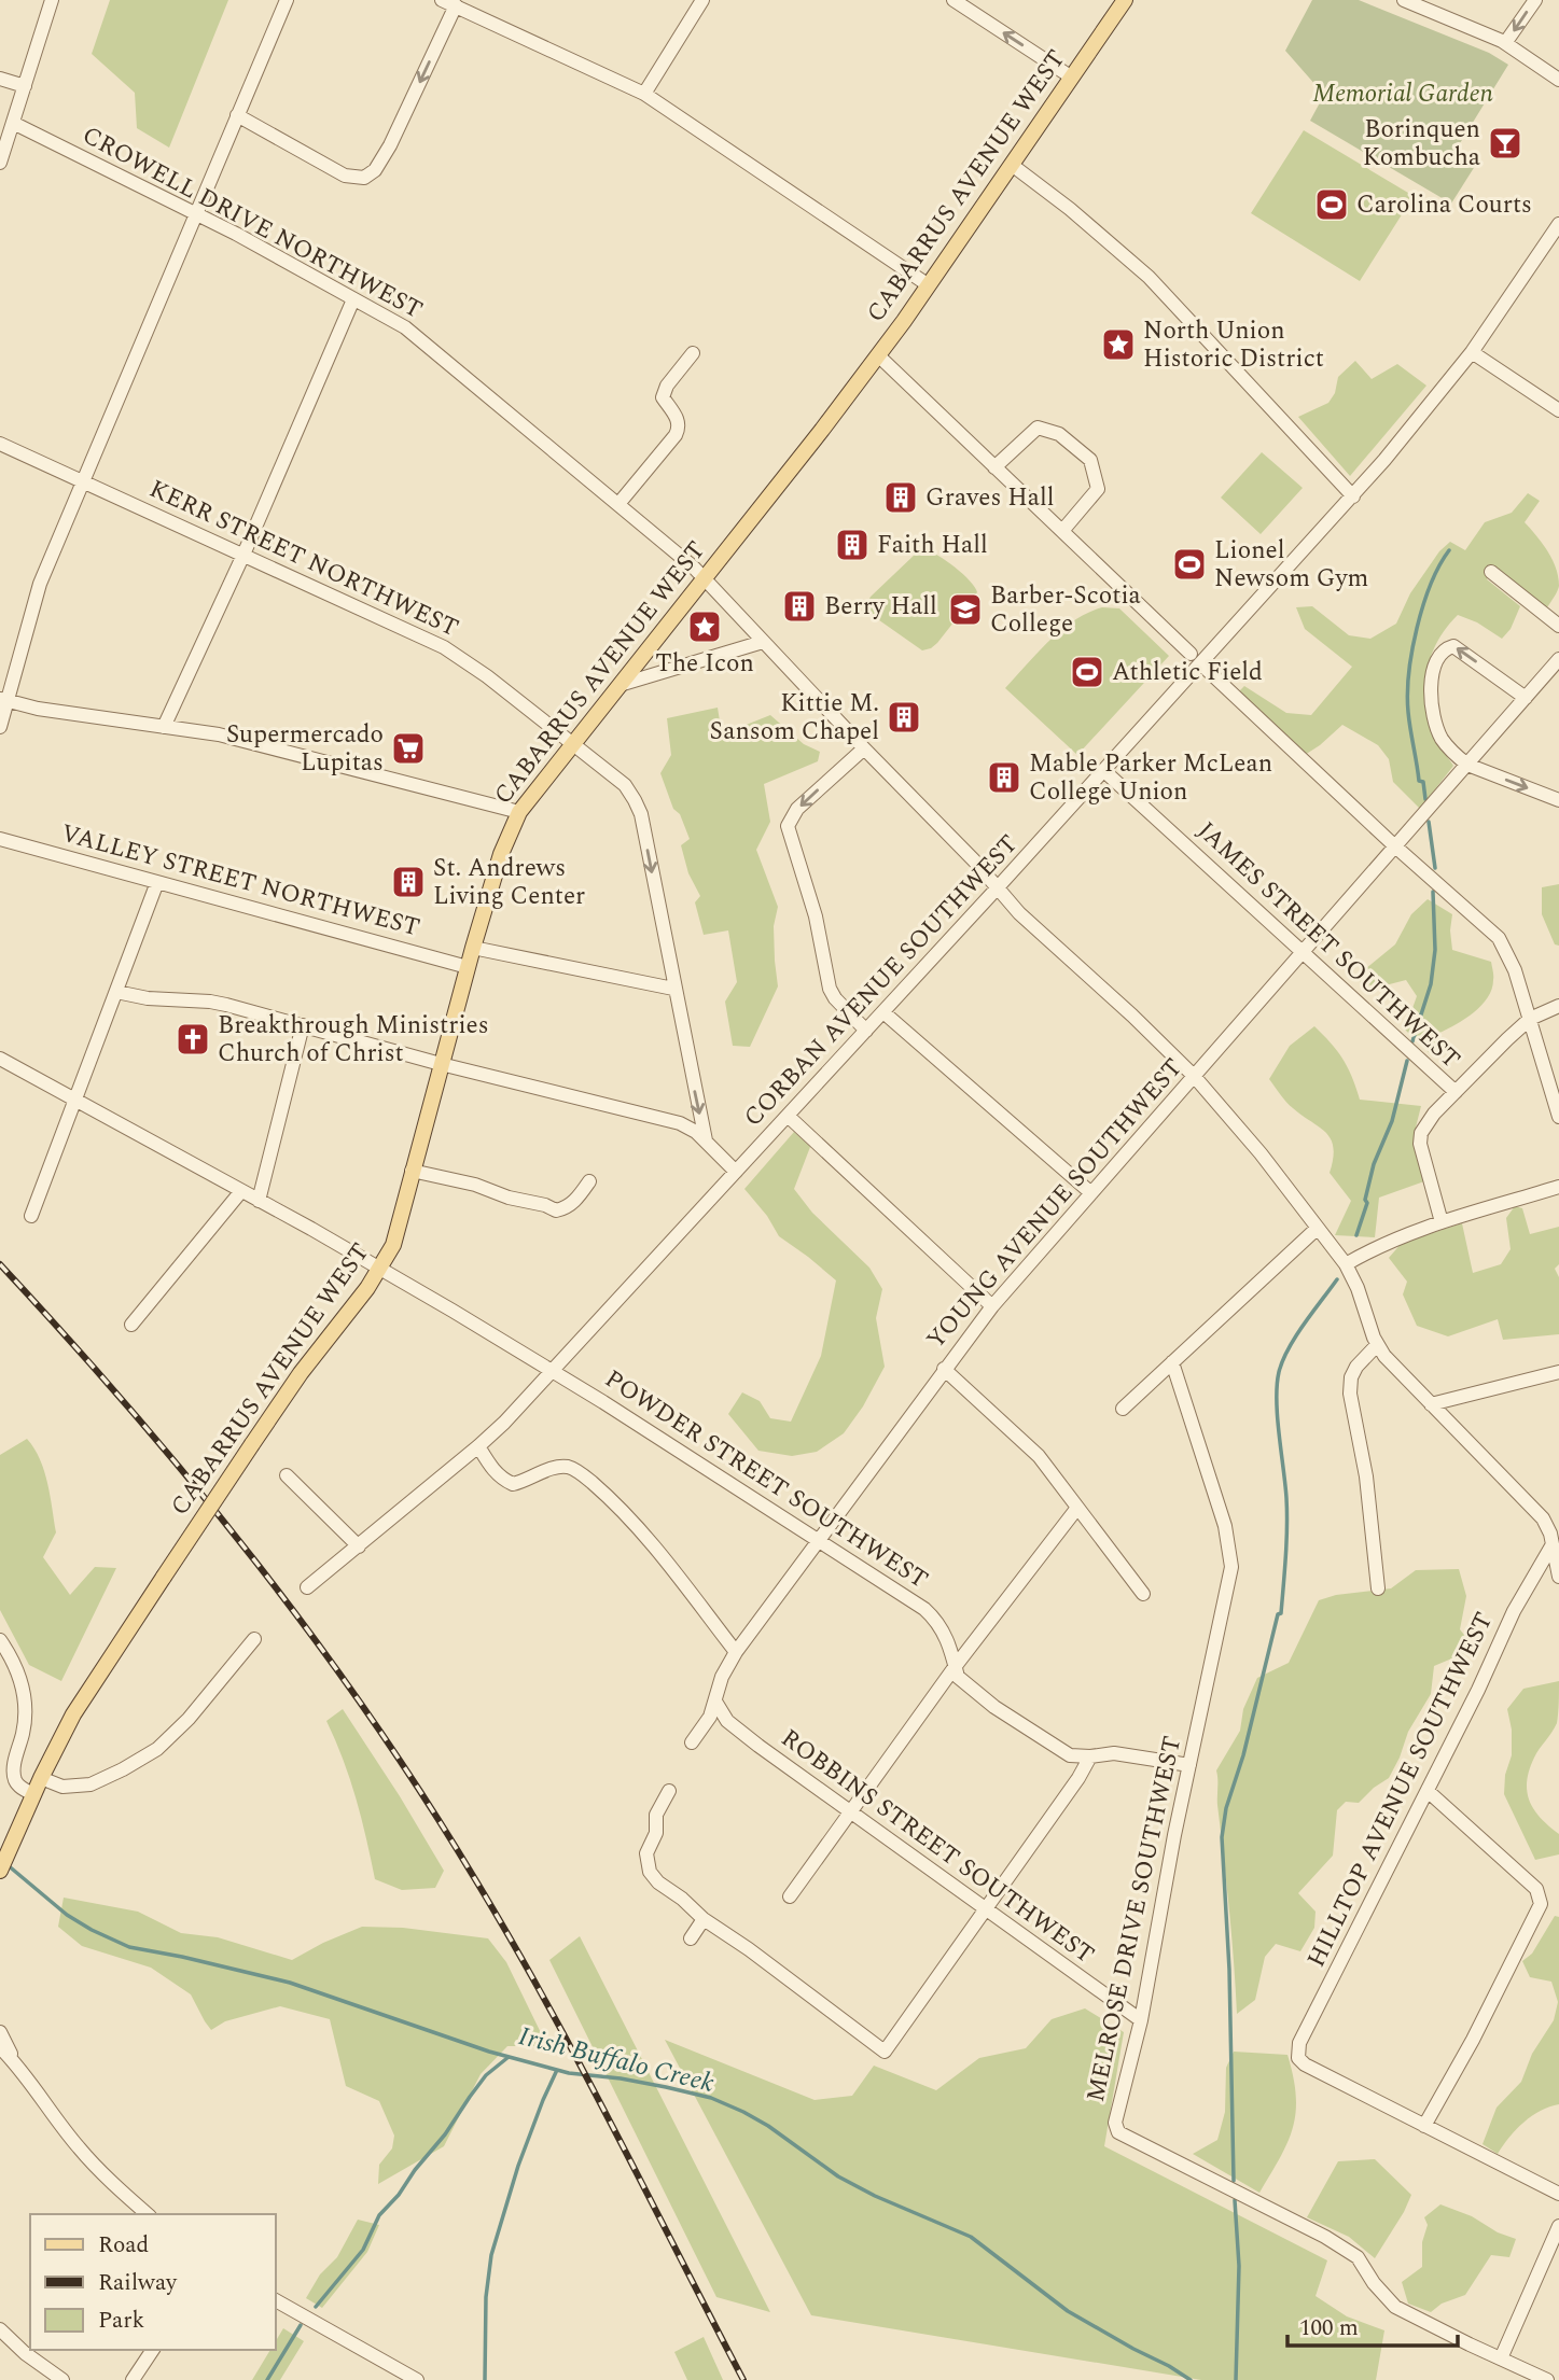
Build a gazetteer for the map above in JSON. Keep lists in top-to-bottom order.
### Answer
{
  "streets": {
    "main road": ["CABARRUS AVENUE WEST"],
    "street": [
      "CROWELL DRIVE NORTHWEST",
      "KERR STREET NORTHWEST",
      "VALLEY STREET NORTHWEST",
      "JAMES STREET SOUTHWEST",
      "CORBAN AVENUE SOUTHWEST",
      "YOUNG AVENUE SOUTHWEST",
      "POWDER STREET SOUTHWEST",
      "HILLTOP AVENUE SOUTHWEST",
      "ROBBINS STREET SOUTHWEST",
      "MELROSE DRIVE SOUTHWEST"
    ]
  },
  "crossings": [
    ["CABARRUS AVENUE WEST", "CROWELL DRIVE NORTHWEST"],
    ["CABARRUS AVENUE WEST", "KERR STREET NORTHWEST"],
    ["CABARRUS AVENUE WEST", "VALLEY STREET NORTHWEST"],
    ["CABARRUS AVENUE WEST", "POWDER STREET SOUTHWEST"],
    ["CROWELL DRIVE NORTHWEST", "CORBAN AVENUE SOUTHWEST"],
    ["CROWELL DRIVE NORTHWEST", "YOUNG AVENUE SOUTHWEST"],
    ["JAMES STREET SOUTHWEST", "CORBAN AVENUE SOUTHWEST"],
    ["JAMES STREET SOUTHWEST", "YOUNG AVENUE SOUTHWEST"],
    ["CORBAN AVENUE SOUTHWEST", "POWDER STREET SOUTHWEST"],
    ["YOUNG AVENUE SOUTHWEST", "POWDER STREET SOUTHWEST"],
    ["YOUNG AVENUE SOUTHWEST", "ROBBINS STREET SOUTHWEST"],
    ["POWDER STREET SOUTHWEST", "MELROSE DRIVE SOUTHWEST"],
    ["ROBBINS STREET SOUTHWEST", "MELROSE DRIVE SOUTHWEST"]
  ],
  "water": ["Irish Buffalo Creek"],
  "parks": ["Memorial Garden"],
  "places": {
    "bar": ["Borinquen Kombucha"],
    "sports": ["Carolina Courts", "Lionel Newsom Gym", "Athletic Field"],
    "place": ["North Union Historic District", "The Icon"],
    "building": [
      "Graves Hall",
      "Faith Hall",
      "Berry Hall",
      "Kittie M. Sansom Chapel",
      "Mable Parker McLean College Union",
      "St. Andrews Living Center"
    ],
    "school or university": ["Barber-Scotia College"],
    "supermarket": ["Supermercado Lupitas"],
    "church": ["Breakthrough Ministries Church of Christ"]
  },
  "legend": ["Road", "Railway", "Park"],
  "scale_bar": "100 m"
}
